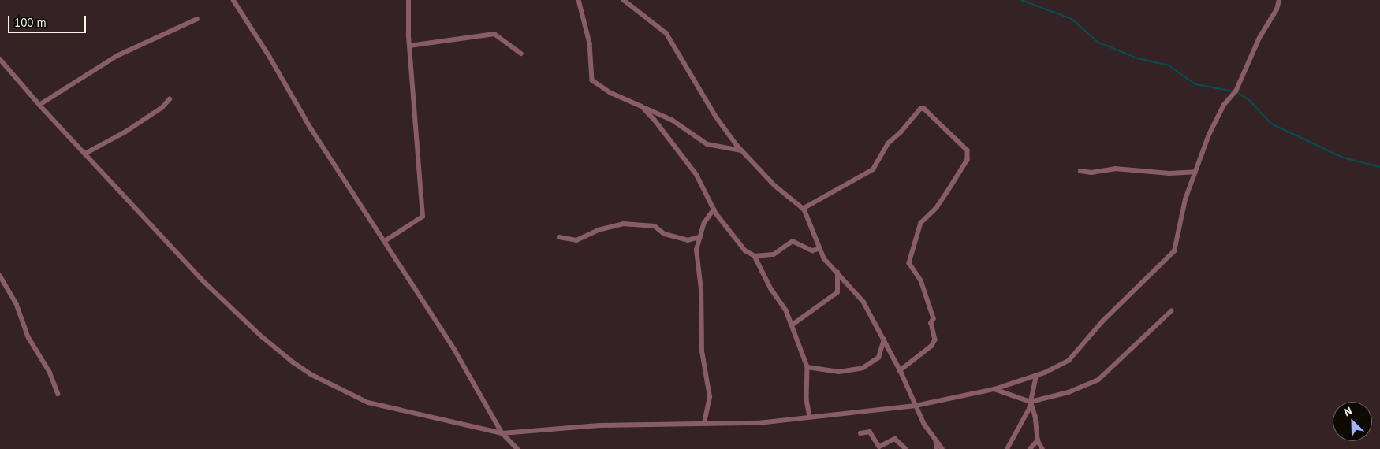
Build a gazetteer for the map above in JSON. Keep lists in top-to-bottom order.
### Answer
{
  "scale_bar": "100 m",
  "north": "top left"
}
